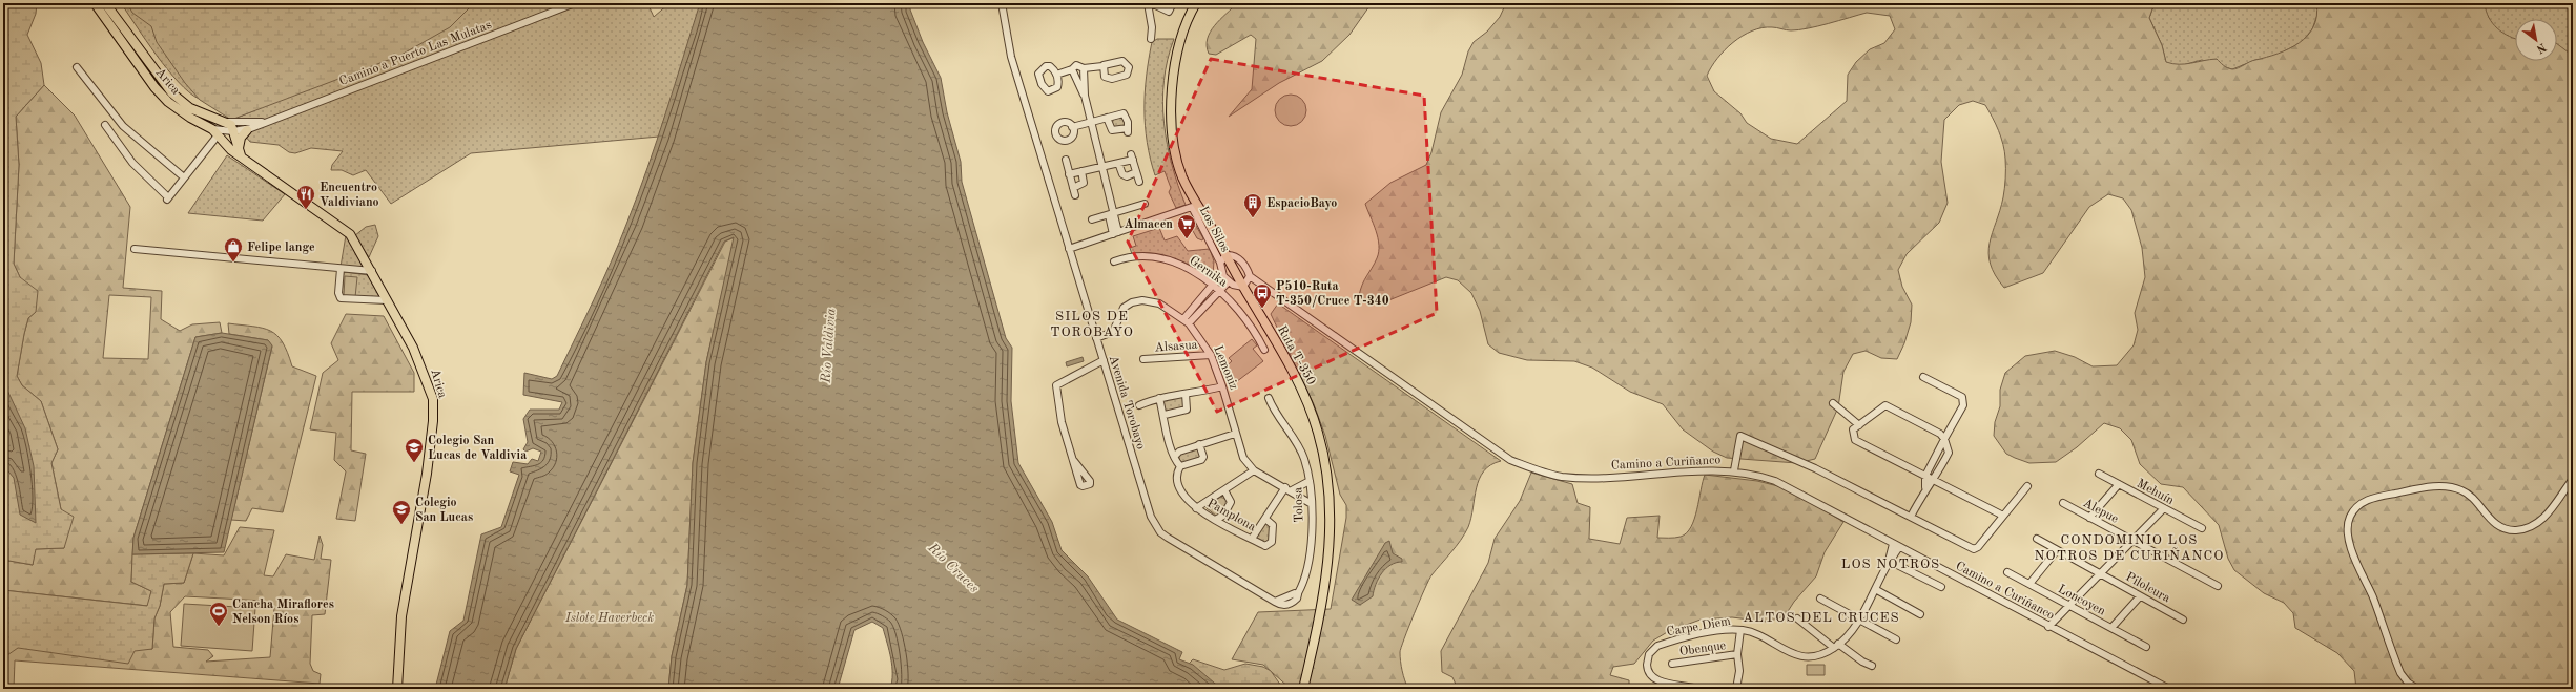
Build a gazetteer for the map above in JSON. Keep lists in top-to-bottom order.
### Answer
{
  "streets": {
    "main road": ["Arica", "Ruta T-350"],
    "street": [
      "Camino a Puerto Las Mulatas",
      "Los Silos",
      "Gernika",
      "Alsasua",
      "Lemoniz",
      "Avenida Torobayo",
      "Camino a Curiñanco",
      "Mehuín",
      "Tolosa",
      "Alepue",
      "Pamplona",
      "Pilolcura",
      "Loncoyen",
      "Carpe Diem",
      "Obenque"
    ]
  },
  "crossings": [
    ["Camino a Puerto Las Mulatas", "Arica"],
    ["Los Silos", "Ruta T-350"],
    ["Los Silos", "Avenida Torobayo"],
    ["Los Silos", "Camino a Curiñanco"],
    ["Alsasua", "Lemoniz"],
    ["Ruta T-350", "Camino a Curiñanco"],
    ["Lemoniz", "Avenida Torobayo"],
    ["Lemoniz", "Tolosa"],
    ["Avenida Torobayo", "Tolosa"]
  ],
  "districts": [
    "SILOS DE TOROBAYO",
    "CONDOMINIO LOS NOTROS DE CURIÑANCO",
    "LOS NOTROS",
    "ALTOS DEL CRUCES"
  ],
  "water": ["Río Valdivia", "Río Cruces"],
  "parks": ["Islote Haverbeck"],
  "places": {
    "restaurant": ["Encuentro Valdiviano"],
    "building": ["EspacioBayo"],
    "supermarket": ["Almacen"],
    "shop": ["Felipe lange"],
    "bus stop": ["P510-Ruta T-350/Cruce T-340"],
    "school or university": ["Colegio San Lucas de Valdivia", "Colegio San Lucas"],
    "sports": ["Cancha Miraflores Nelson Ríos"]
  },
  "north": "bottom right"
}
